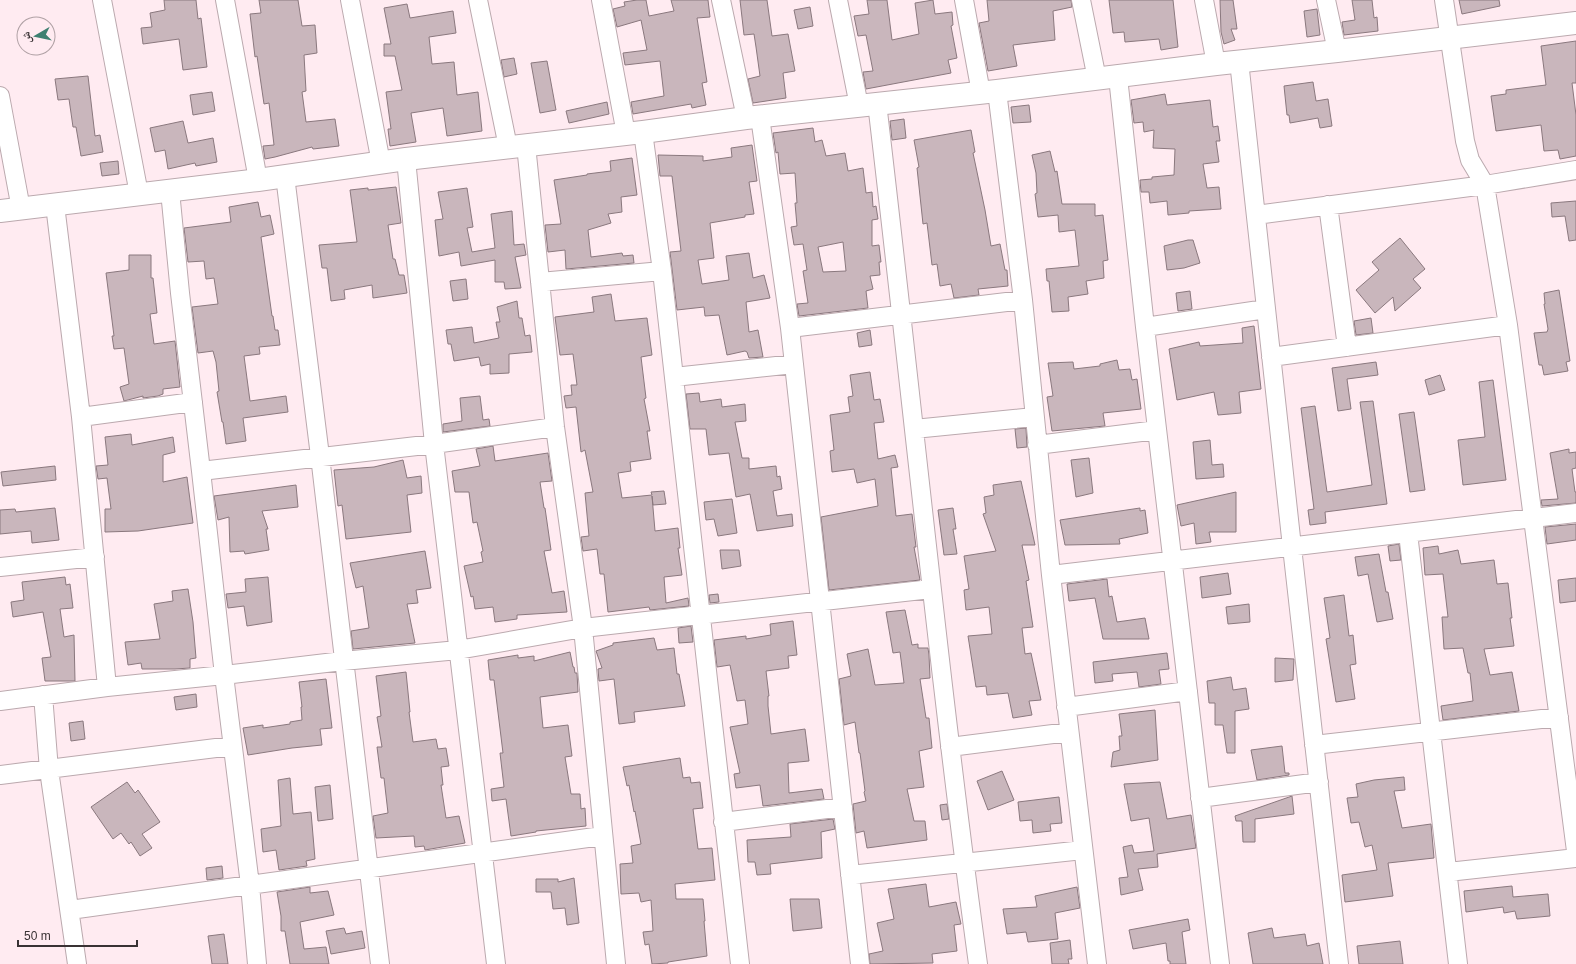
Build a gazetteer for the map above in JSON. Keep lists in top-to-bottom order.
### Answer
{
  "scale_bar": "50 m",
  "north": "left"
}
